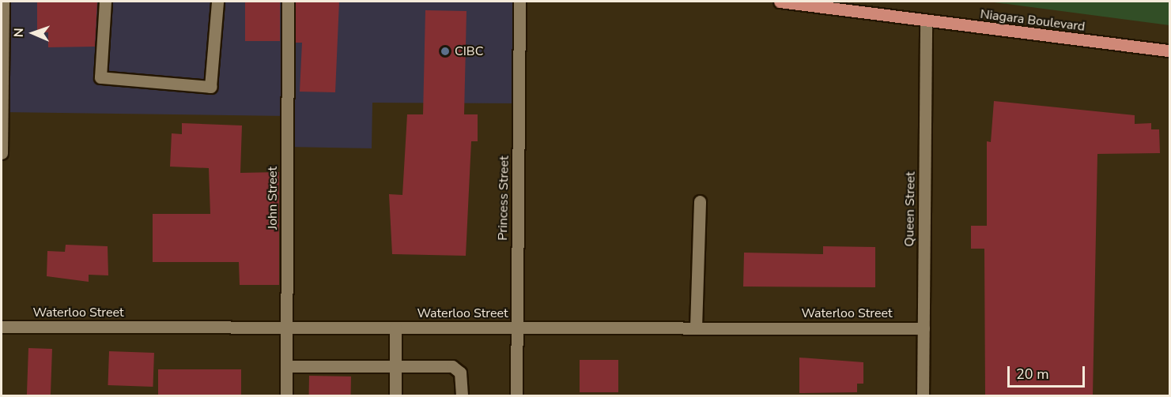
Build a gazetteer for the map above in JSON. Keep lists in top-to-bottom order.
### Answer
{
  "streets": {
    "main road": ["Niagara Boulevard"],
    "street": [
      "John Street",
      "Princess Street",
      "Queen Street",
      "Waterloo Street"
    ]
  },
  "crossings": [
    ["Niagara Boulevard", "Queen Street"],
    ["John Street", "Waterloo Street"],
    ["Princess Street", "Waterloo Street"],
    ["Queen Street", "Waterloo Street"]
  ],
  "places": ["CIBC"],
  "scale_bar": "20 m",
  "north": "left"
}
